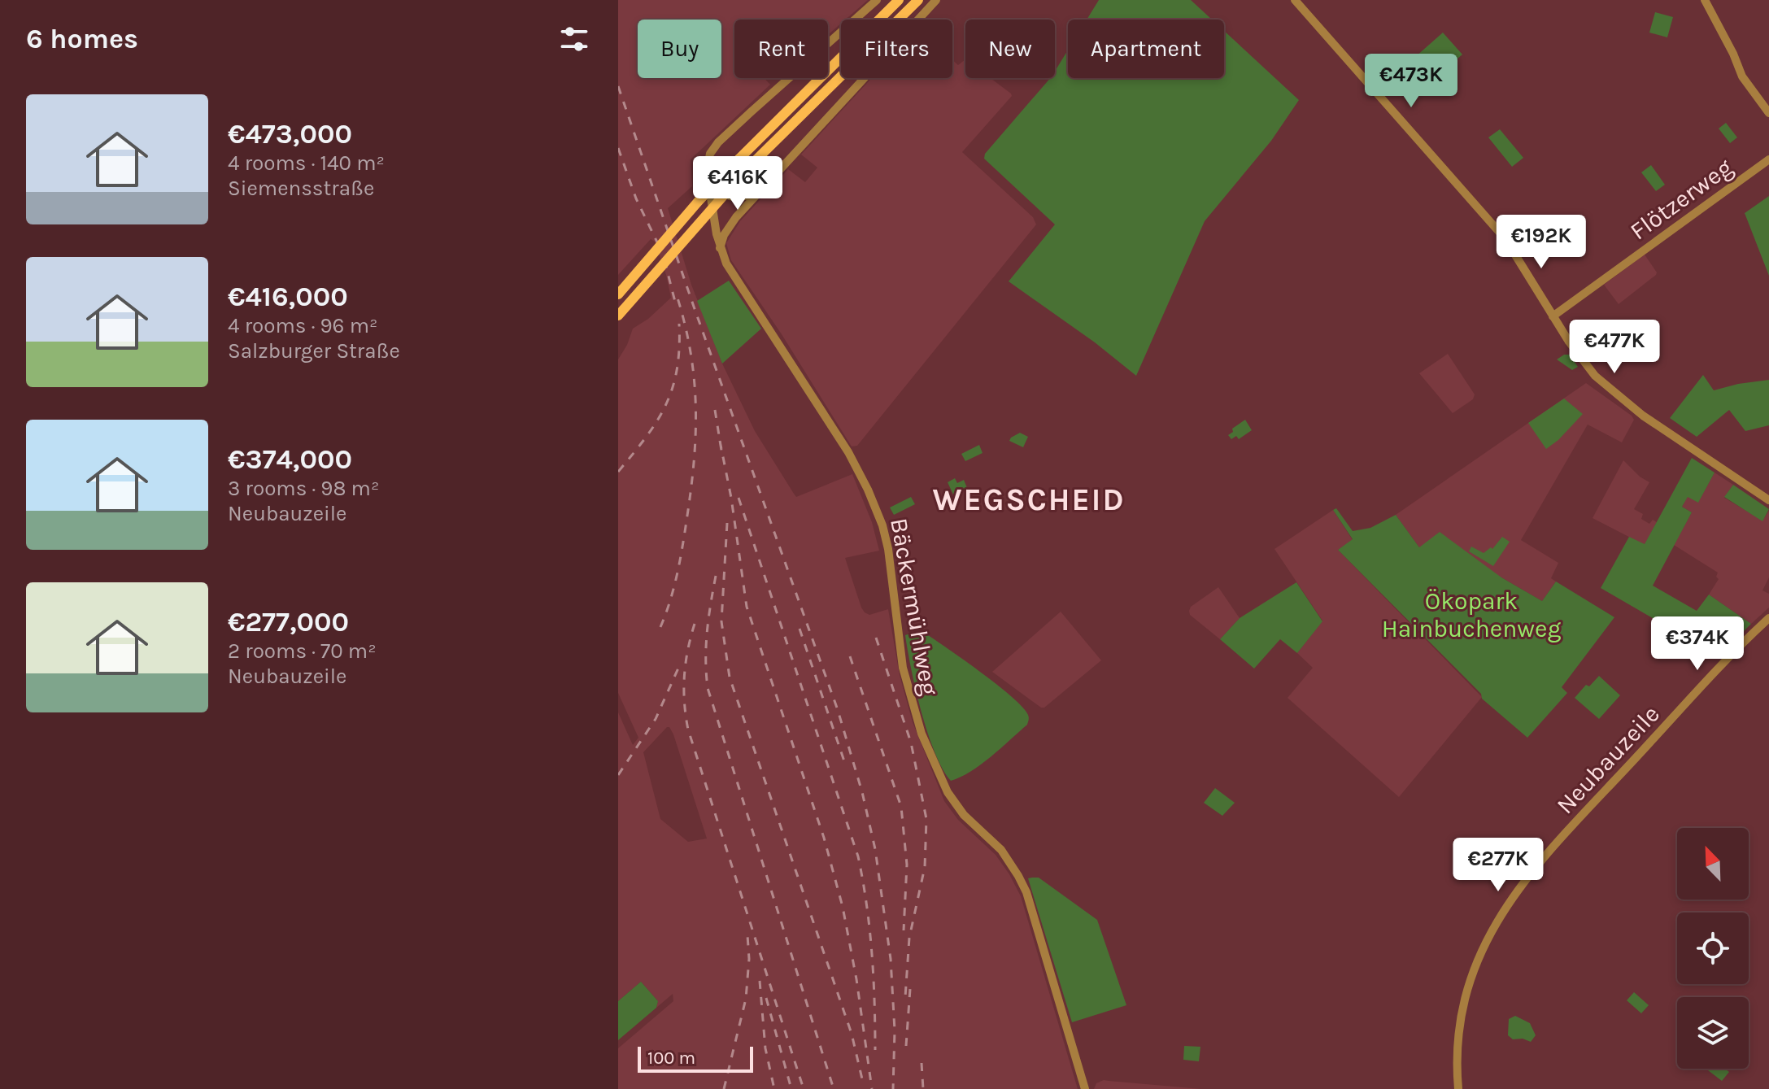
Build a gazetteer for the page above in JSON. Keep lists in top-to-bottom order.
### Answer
{
  "streets": {
    "street": ["Flötzerweg", "Bäckermühlweg", "Neubauzeile"]
  },
  "districts": ["WEGSCHEID"],
  "parks": ["Ökopark Hainbuchenweg"],
  "scale_bar": "100 m",
  "north": "top left",
  "page": {
    "heading": "6 homes",
    "chip": [
      "Buy",
      "Rent",
      "Filters",
      "New",
      "Apartment"
    ],
    "price": [
      "€473K",
      "€416K",
      "€192K",
      "€477K",
      "€374K",
      "€277K"
    ],
    "list": [
      {
        "name": "€473,000",
        "note": "4 rooms · 140 m² · Siemensstraße"
      },
      {
        "name": "€416,000",
        "note": "4 rooms · 96 m² · Salzburger Straße"
      },
      {
        "name": "€374,000",
        "note": "3 rooms · 98 m² · Neubauzeile"
      },
      {
        "name": "€277,000",
        "note": "2 rooms · 70 m² · Neubauzeile"
      }
    ],
    "scale": "100 m"
  }
}
